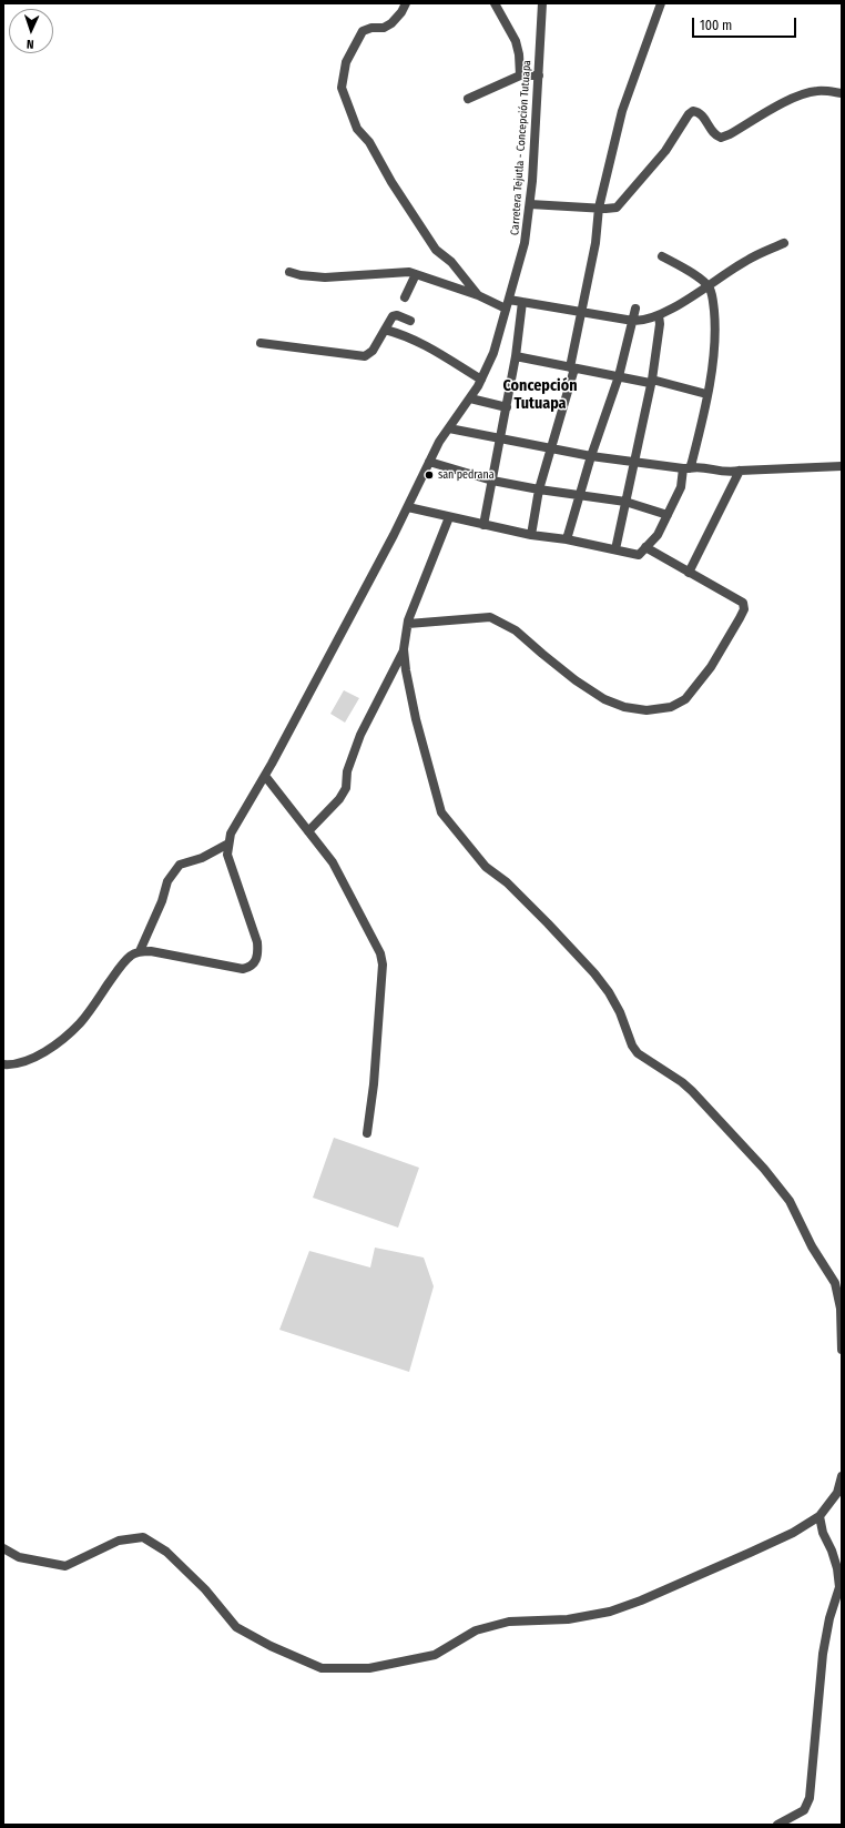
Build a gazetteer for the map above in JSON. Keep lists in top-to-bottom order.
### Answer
{
  "streets": {
    "street": ["Carretera Tejutla - Concepción Tutuapa"]
  },
  "districts": ["Concepción Tutuapa"],
  "places": ["san pedrana"],
  "scale_bar": "100 m",
  "north": "bottom"
}
